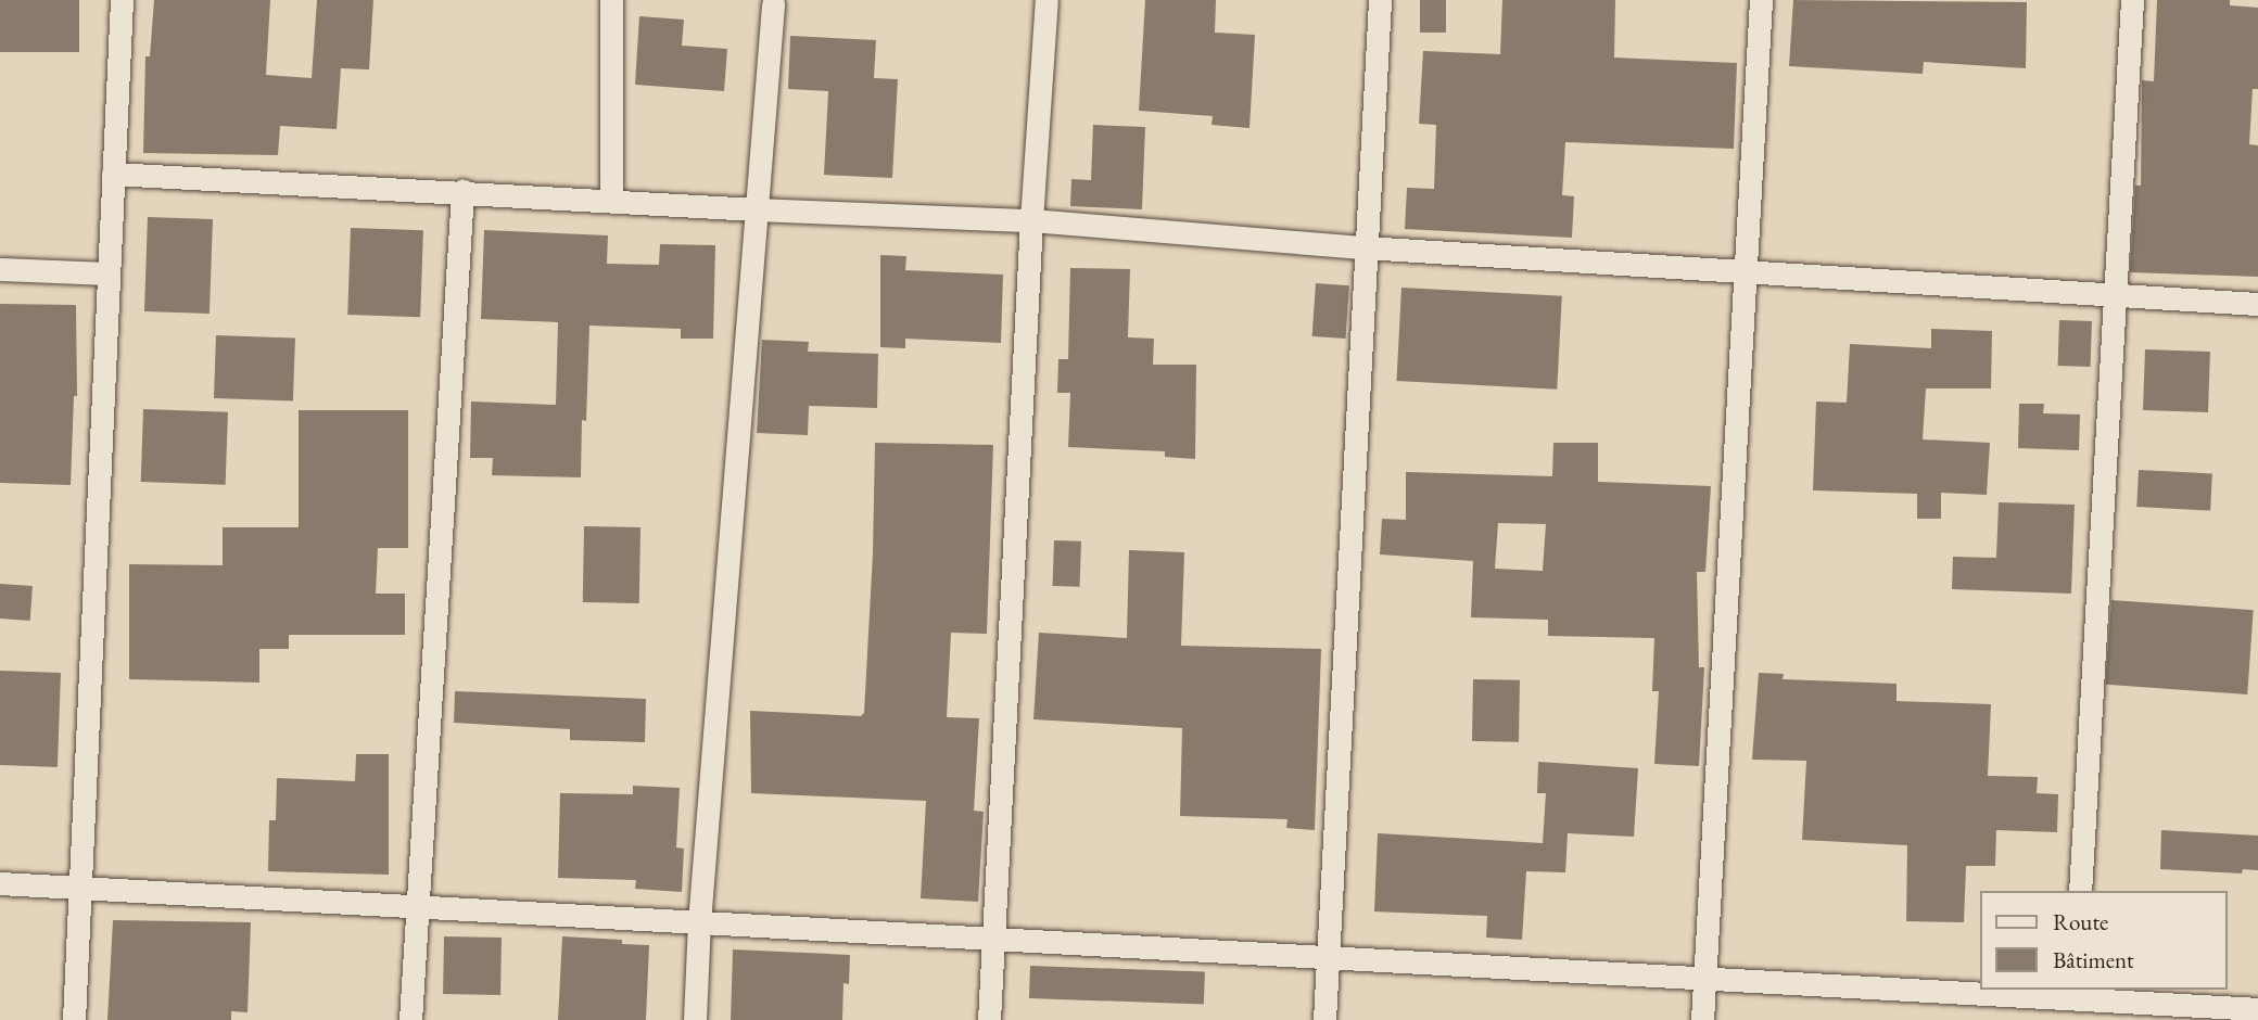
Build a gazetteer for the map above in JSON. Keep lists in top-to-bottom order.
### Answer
{
  "legend": ["Route", "Bâtiment"]
}
